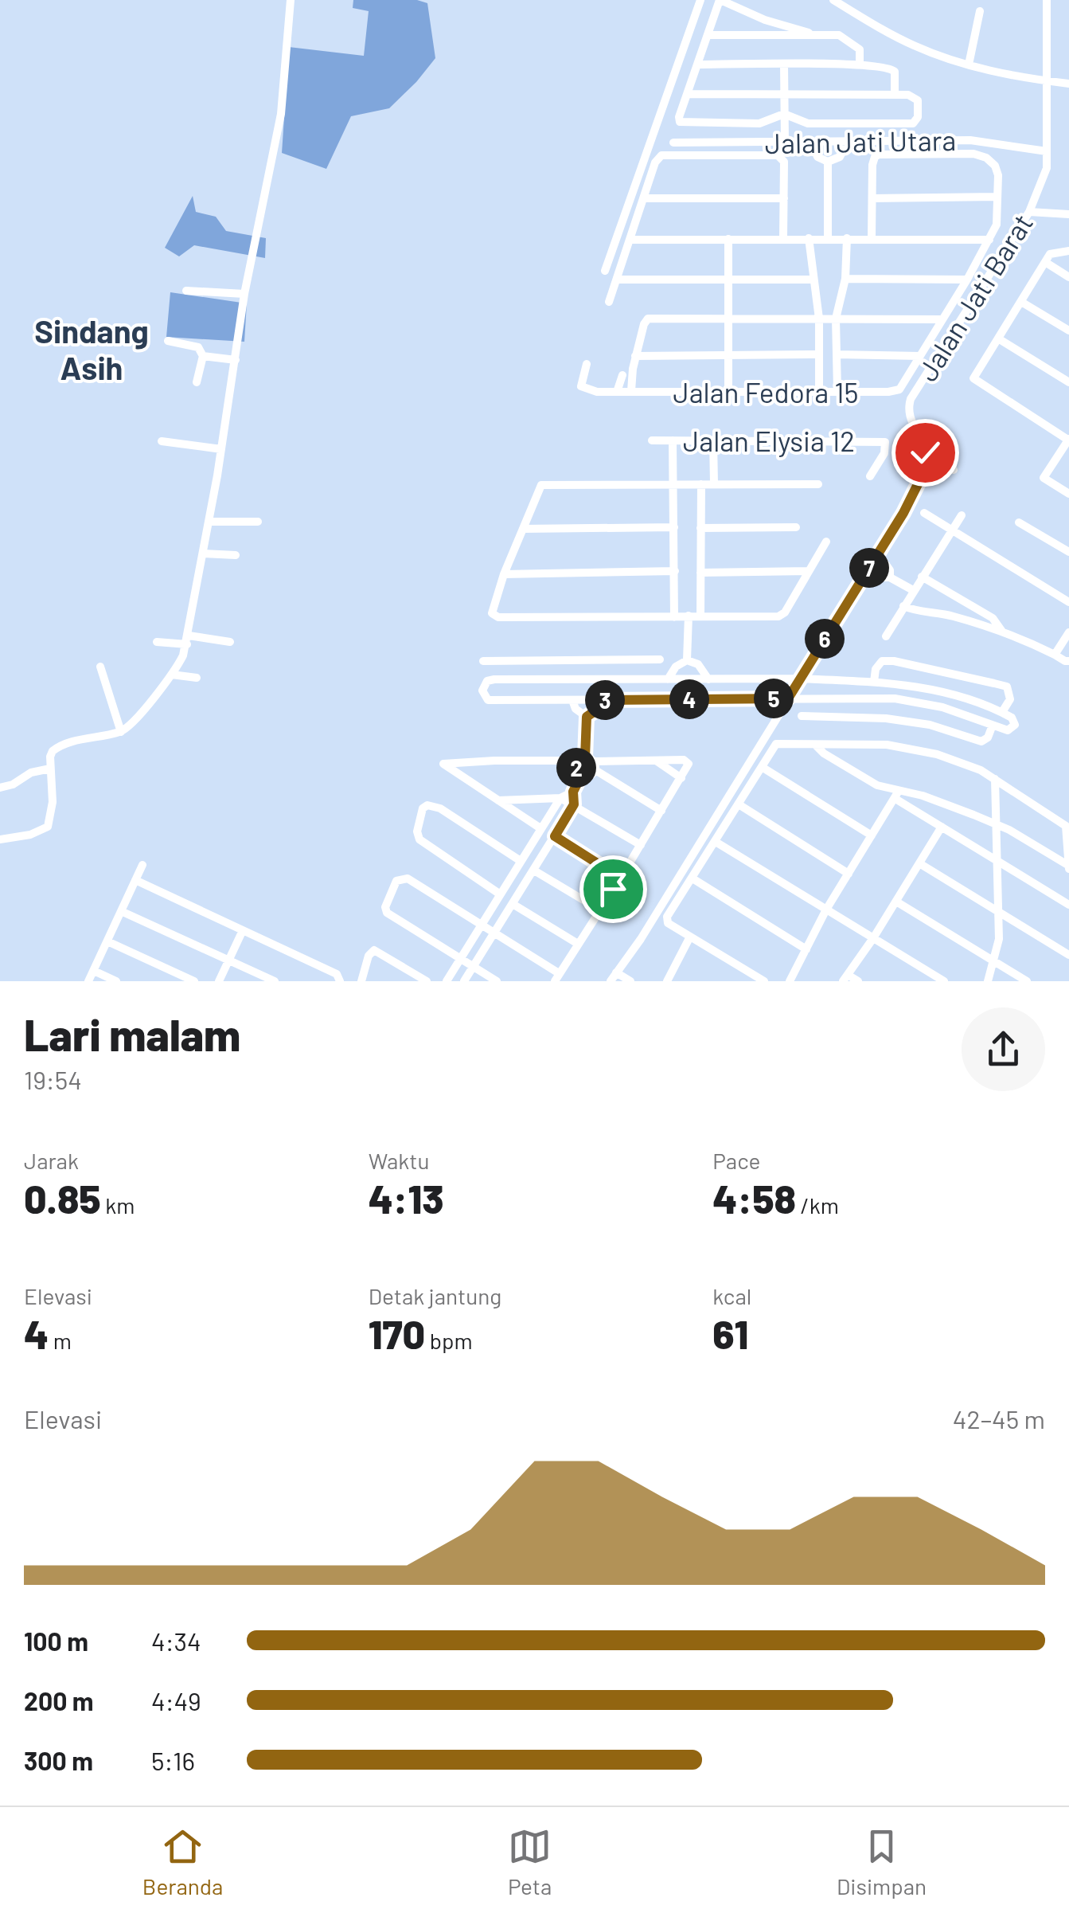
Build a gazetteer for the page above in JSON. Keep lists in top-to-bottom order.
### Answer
{
  "streets": {
    "street": [
      "Jalan Jati Utara",
      "Jalan Jati Barat",
      "Jalan Fedora 15",
      "Jalan Elysia 12"
    ]
  },
  "crossings": [
    ["Jalan Jati Utara", "Jalan Jati Barat"]
  ],
  "districts": ["Sindang Asih"],
  "page": {
    "pins": [
      "7",
      "6",
      "5",
      "4",
      "3",
      "2"
    ],
    "heading": ["Lari malam", "19:54"],
    "stats": [
      ["Jarak", "0.85 km"],
      ["Waktu", "4:13"],
      ["Pace", "4:58 /km"],
      ["Elevasi", "4 m"],
      ["Detak jantung", "170 bpm"],
      ["kcal", "61"]
    ],
    "chart": ["Elevasi", "42–45 m"],
    "list": [
      {
        "name": "100 m",
        "note": "4:34"
      },
      {
        "name": "200 m",
        "note": "4:49"
      },
      {
        "name": "300 m",
        "note": "5:16"
      }
    ],
    "tabs": ["Beranda", "Peta", "Disimpan"]
  }
}
